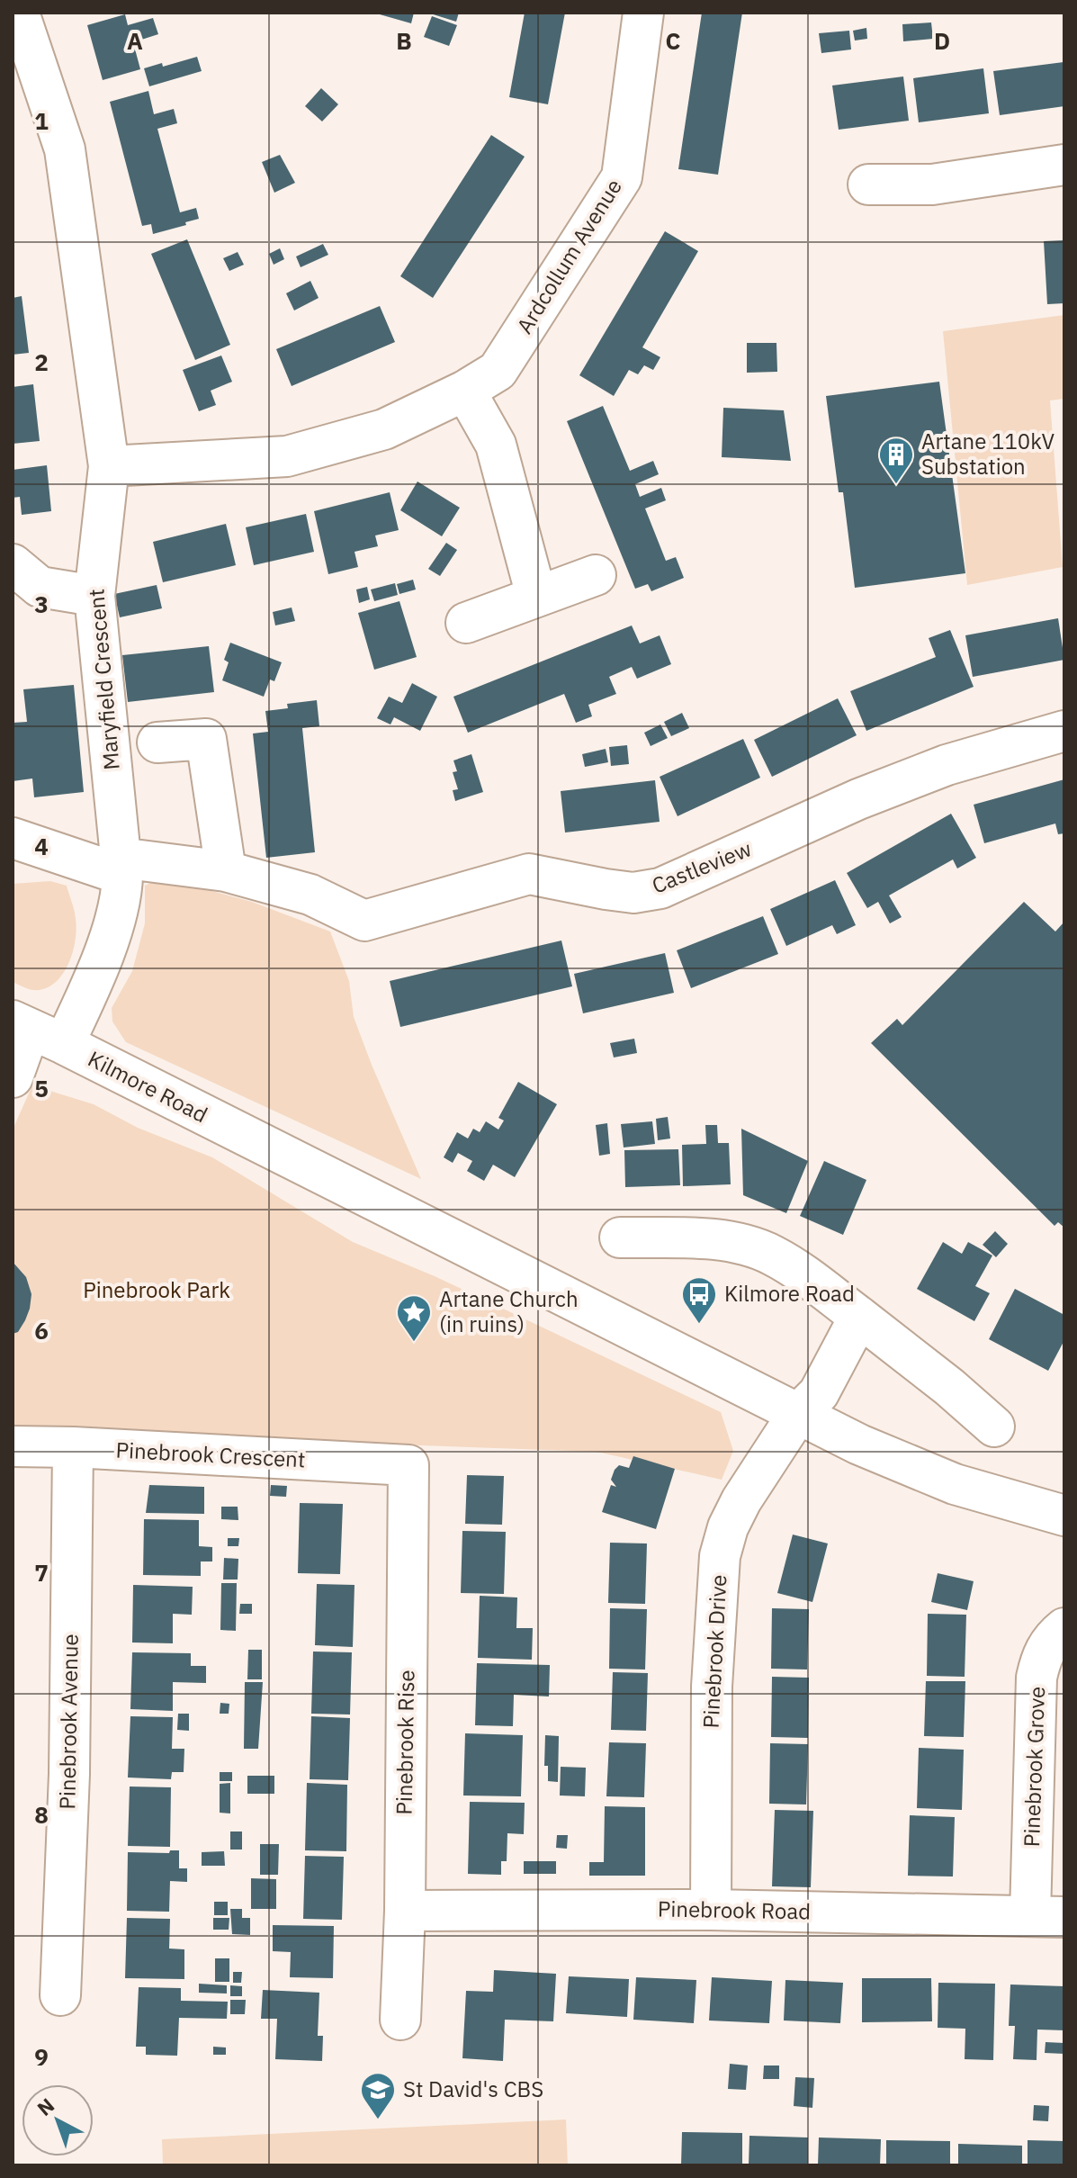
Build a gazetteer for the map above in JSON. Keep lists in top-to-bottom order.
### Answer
{
  "streets": {
    "street": [
      "Ardcollum Avenue",
      "Maryfield Crescent",
      "Castleview",
      "Kilmore Road",
      "Pinebrook Crescent",
      "Pinebrook Drive",
      "Pinebrook Avenue",
      "Pinebrook Rise",
      "Pinebrook Grove",
      "Pinebrook Road"
    ]
  },
  "crossings": [
    ["Ardcollum Avenue", "Maryfield Crescent"],
    ["Maryfield Crescent", "Castleview"],
    ["Maryfield Crescent", "Kilmore Road"],
    ["Kilmore Road", "Pinebrook Drive"],
    ["Pinebrook Crescent", "Pinebrook Avenue"],
    ["Pinebrook Crescent", "Pinebrook Rise"],
    ["Pinebrook Drive", "Pinebrook Road"],
    ["Pinebrook Rise", "Pinebrook Road"],
    ["Pinebrook Grove", "Pinebrook Road"]
  ],
  "parks": ["Pinebrook Park"],
  "places": {
    "building": ["Artane 110kV Substation"],
    "bus stop": ["Kilmore Road"],
    "place": ["Artane Church (in ruins)"],
    "school or university": ["St David's CBS"]
  },
  "north": "top left",
  "grid": {
    "columns": [
      "A",
      "B",
      "C",
      "D"
    ],
    "rows": [
      "1",
      "2",
      "3",
      "4",
      "5",
      "6",
      "7",
      "8",
      "9"
    ]
  }
}
